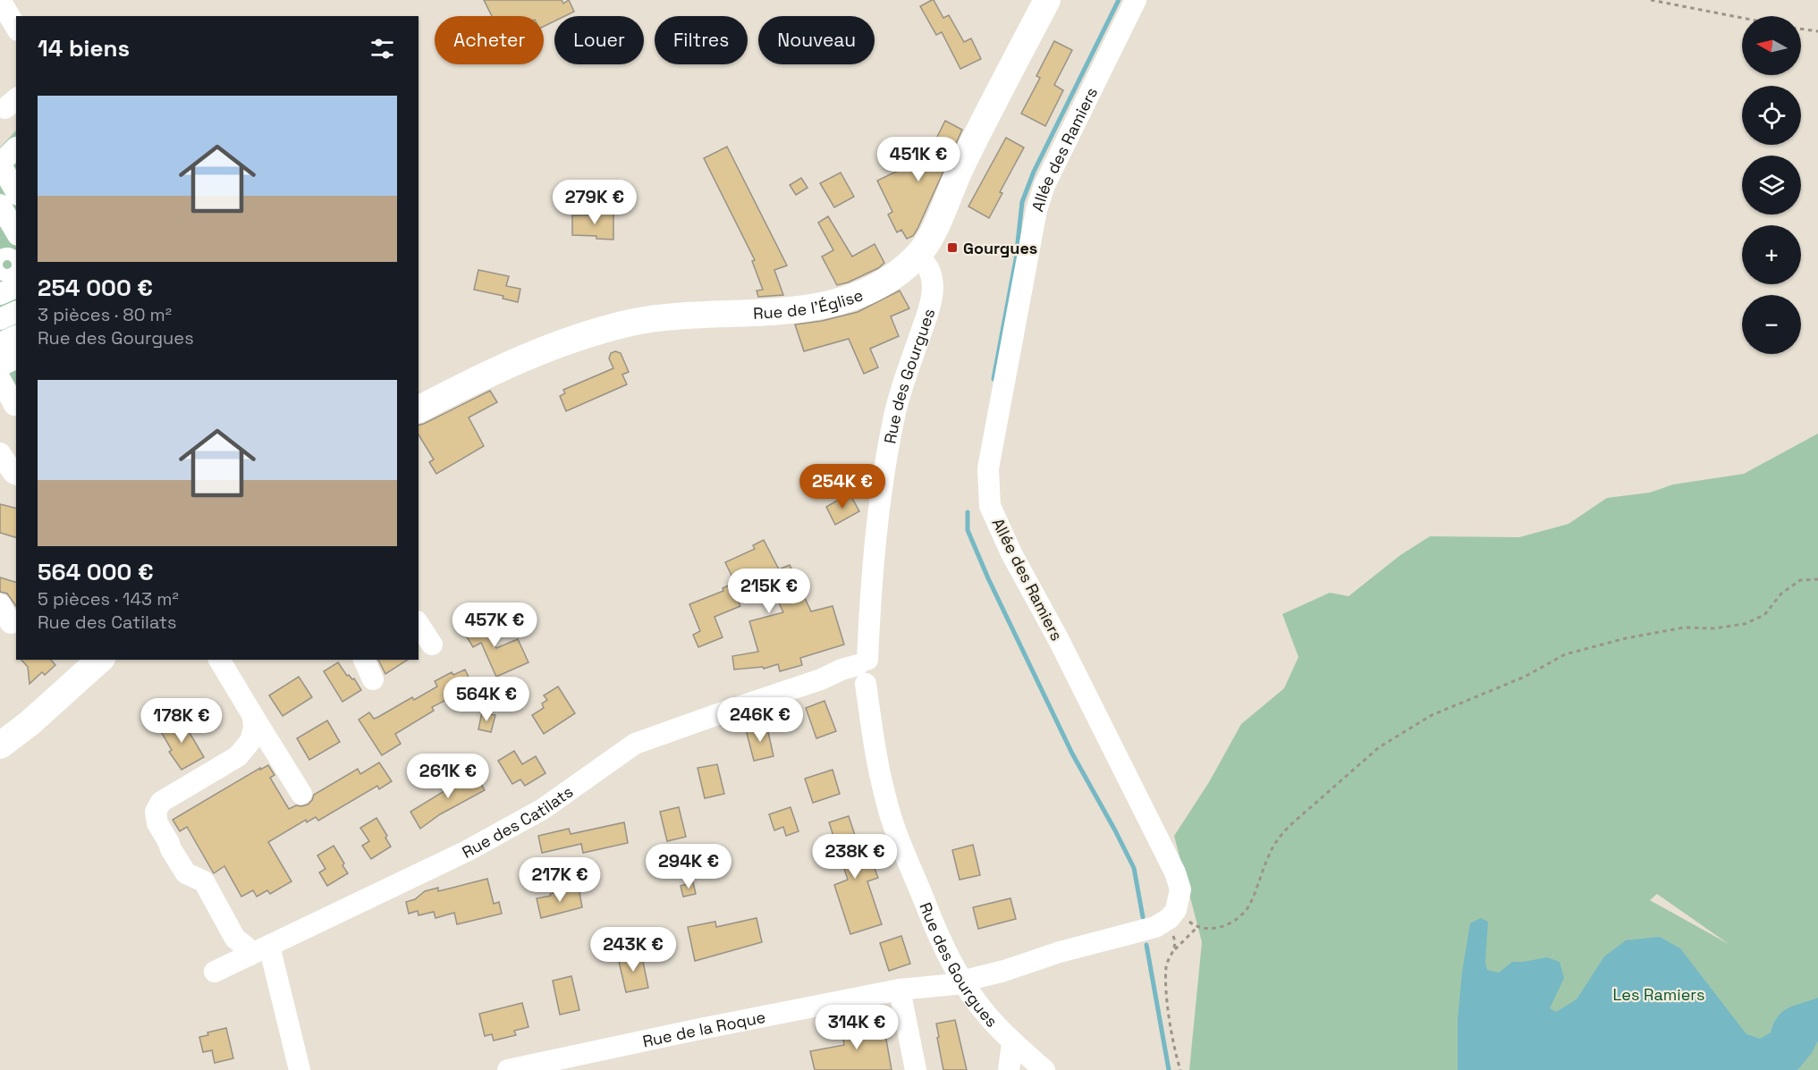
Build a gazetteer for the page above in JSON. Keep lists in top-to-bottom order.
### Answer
{
  "streets": {
    "main road": ["Rue de l'Église"],
    "street": [
      "Allée des Ramiers",
      "Rue des Gourgues",
      "Rue des Catilats",
      "Rue de la Roque"
    ]
  },
  "crossings": [
    ["Rue de l'Église", "Rue des Gourgues"],
    ["Rue des Gourgues", "Rue des Catilats"],
    ["Rue des Gourgues", "Rue de la Roque"]
  ],
  "parks": ["Les Ramiers"],
  "places": {
    "transit": ["Gourgues"]
  },
  "north": "left",
  "page": {
    "map_buttons": ["+", "−"],
    "chip": [
      "Acheter",
      "Louer",
      "Filtres",
      "Nouveau"
    ],
    "heading": "14 biens",
    "list": [
      {
        "name": "254 000 €",
        "note": "3 pièces · 80 m² · Rue des Gourgues"
      },
      {
        "name": "564 000 €",
        "note": "5 pièces · 143 m² · Rue des Catilats"
      }
    ],
    "price": [
      "451K €",
      "279K €",
      "254K €",
      "215K €",
      "457K €",
      "564K €",
      "246K €",
      "178K €",
      "261K €",
      "238K €",
      "294K €",
      "217K €",
      "243K €",
      "314K €"
    ]
  }
}
